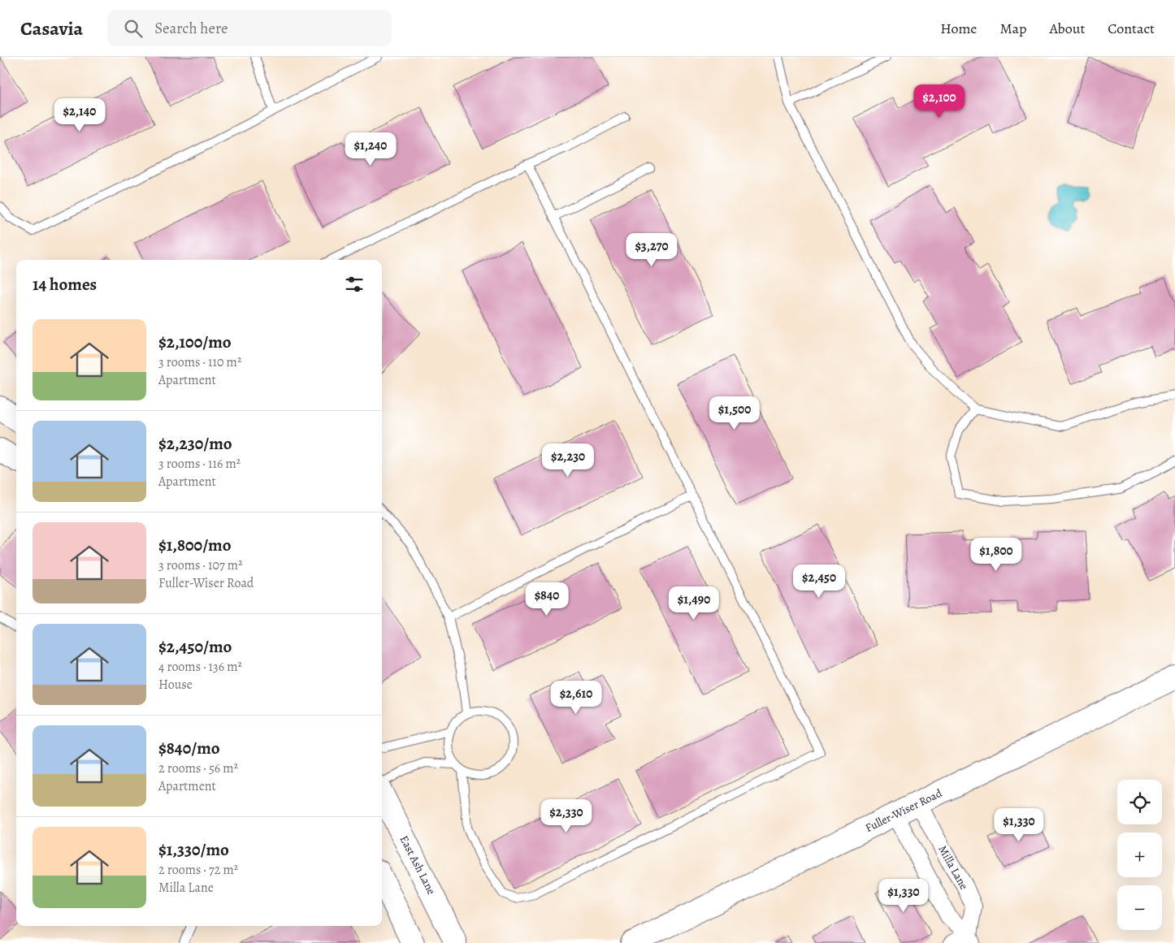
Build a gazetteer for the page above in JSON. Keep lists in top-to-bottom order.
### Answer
{
  "streets": {
    "street": ["Fuller-Wiser Road", "East Ash Lane", "Milla Lane"]
  },
  "crossings": [
    ["Fuller-Wiser Road", "Milla Lane"]
  ],
  "page": {
    "header": "Casavia",
    "search": "Search here",
    "nav": [
      "Home",
      "Map",
      "About",
      "Contact"
    ],
    "price": [
      "$2,100",
      "$2,140",
      "$1,240",
      "$3,270",
      "$1,500",
      "$2,230",
      "$1,800",
      "$2,450",
      "$840",
      "$1,490",
      "$2,610",
      "$2,330",
      "$1,330",
      "$1,330"
    ],
    "heading": "14 homes",
    "list": [
      {
        "name": "$2,100/mo",
        "note": "3 rooms · 110 m² · Apartment"
      },
      {
        "name": "$2,230/mo",
        "note": "3 rooms · 116 m² · Apartment"
      },
      {
        "name": "$1,800/mo",
        "note": "3 rooms · 107 m² · Fuller-Wiser Road"
      },
      {
        "name": "$2,450/mo",
        "note": "4 rooms · 136 m² · House"
      },
      {
        "name": "$840/mo",
        "note": "2 rooms · 56 m² · Apartment"
      },
      {
        "name": "$1,330/mo",
        "note": "2 rooms · 72 m² · Milla Lane"
      }
    ],
    "map_buttons": ["+", "−"]
  }
}
